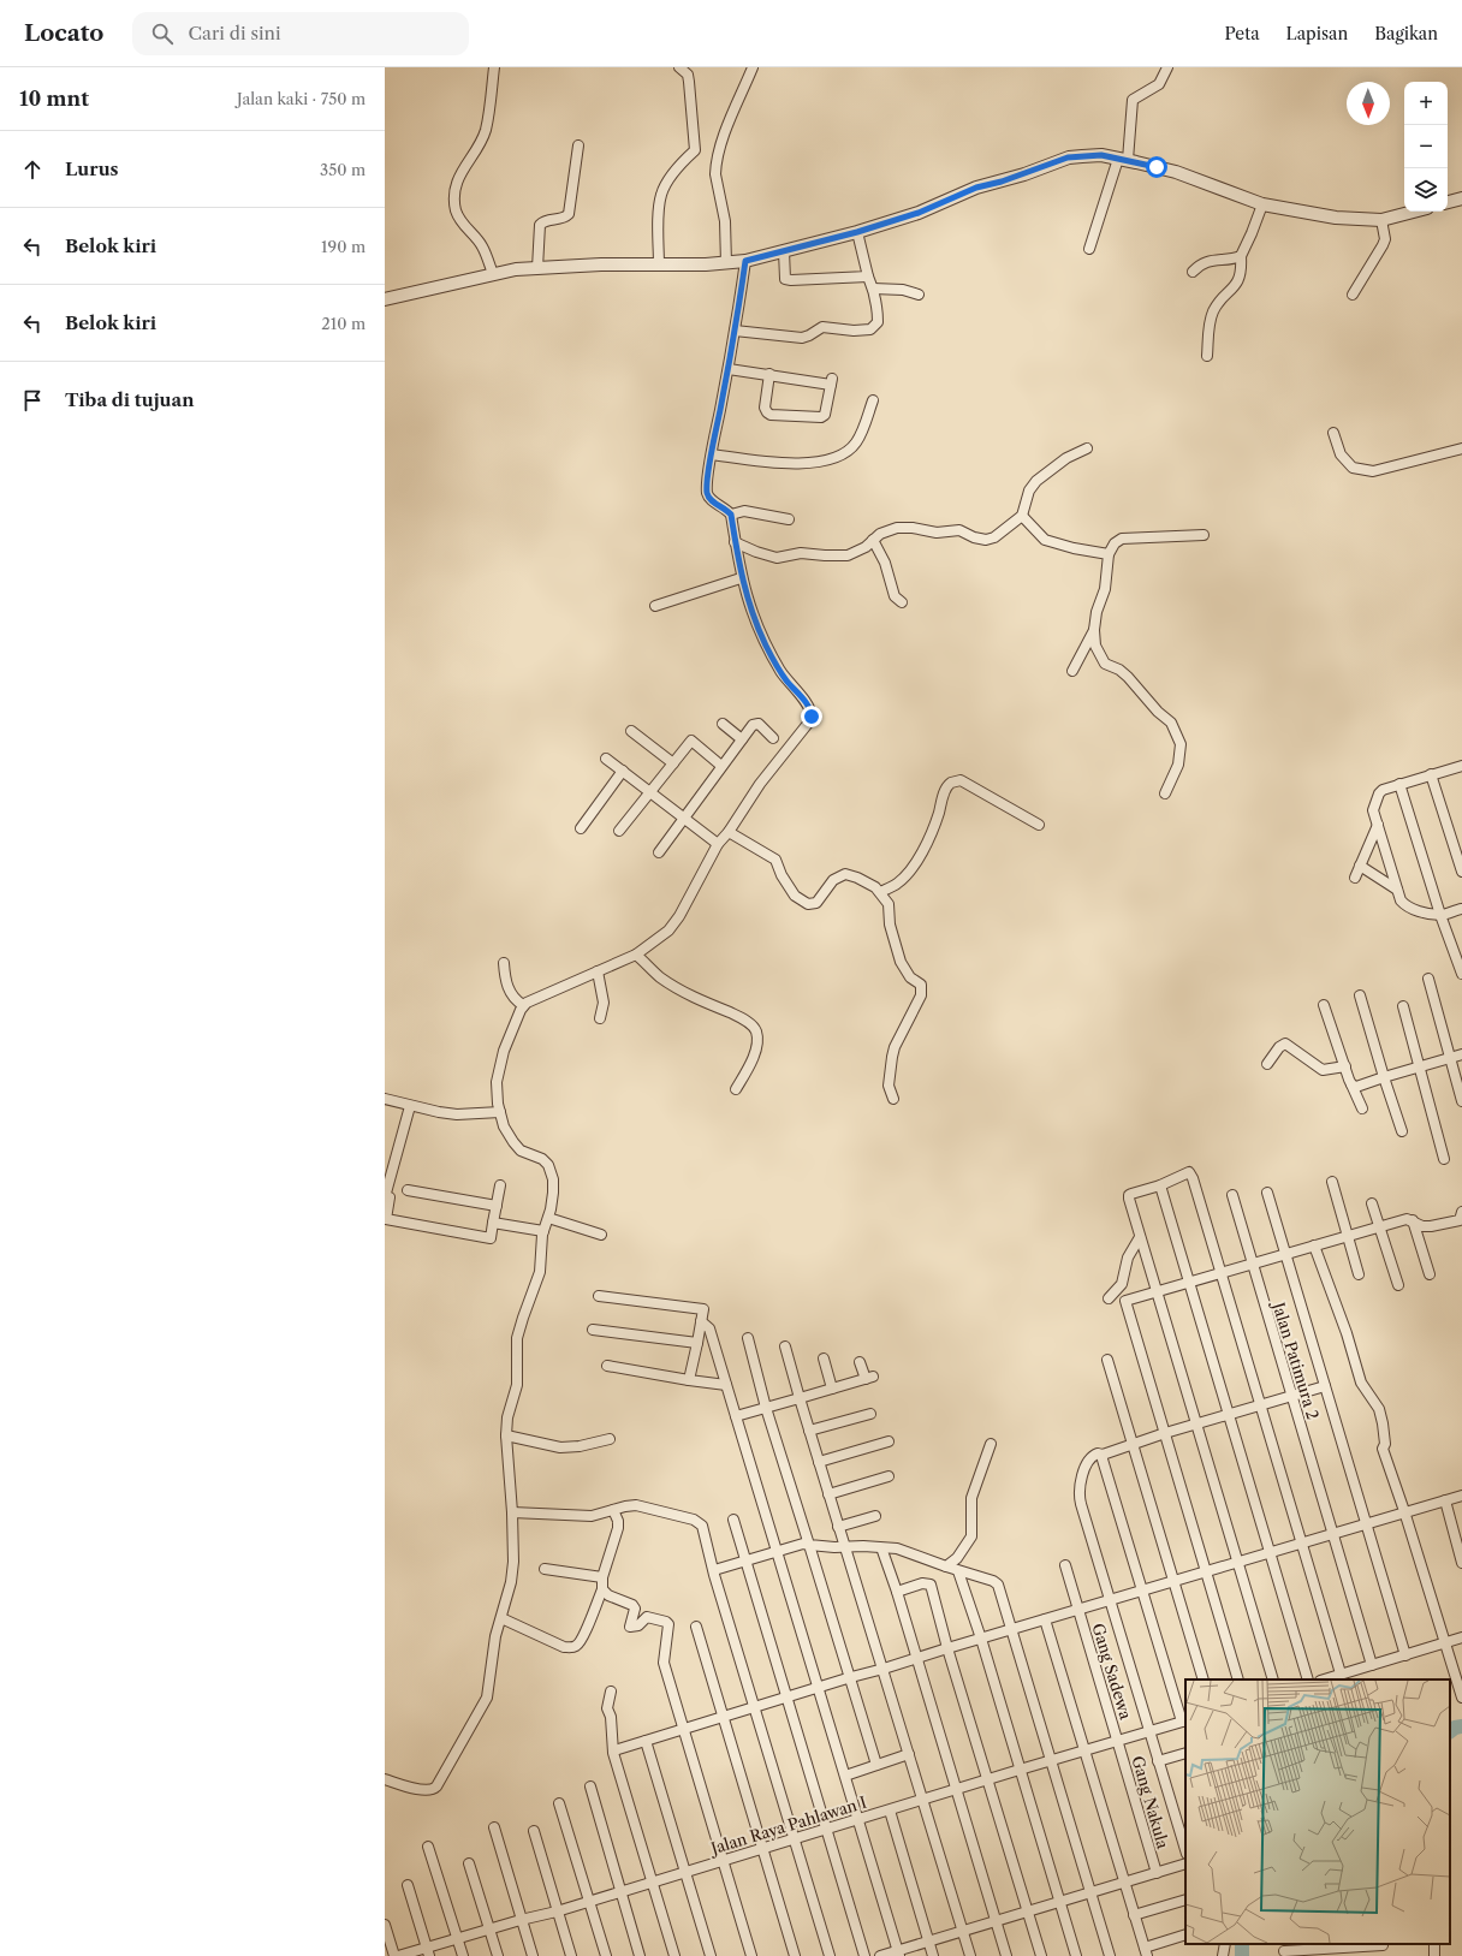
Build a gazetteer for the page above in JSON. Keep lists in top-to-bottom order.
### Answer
{
  "streets": {
    "street": [
      "Jalan Patimura 2",
      "Gang Sadewa",
      "Gang Nakula",
      "Jalan Raya Pahlawan I"
    ]
  },
  "crossings": [
    ["Gang Sadewa", "Gang Nakula"],
    ["Gang Sadewa", "Jalan Raya Pahlawan I"],
    ["Gang Nakula", "Jalan Raya Pahlawan I"]
  ],
  "north": "bottom",
  "page": {
    "header": "Locato",
    "search": "Cari di sini",
    "nav": ["Peta", "Lapisan", "Bagikan"],
    "heading": ["10 mnt", "Jalan kaki · 750 m"],
    "map_buttons": ["+", "−"],
    "list": [
      ["Lurus", "350 m"],
      ["Belok kiri", "190 m"],
      ["Belok kiri", "210 m"],
      "Tiba di tujuan"
    ]
  }
}
